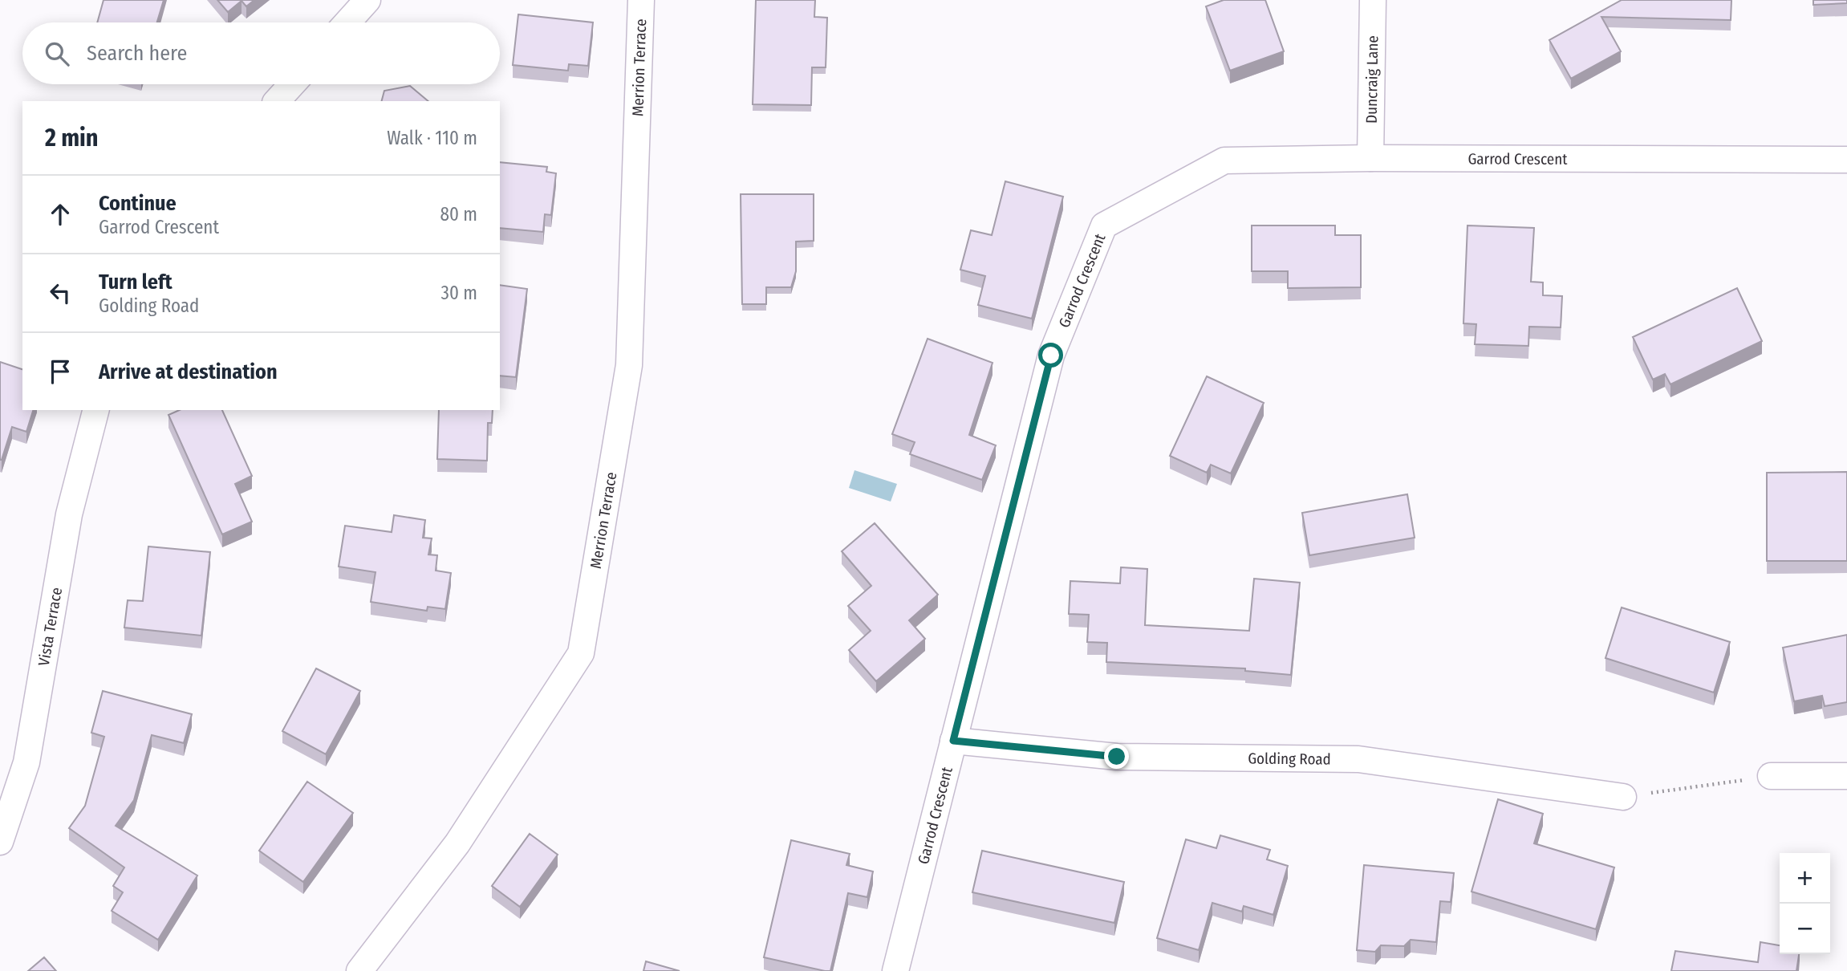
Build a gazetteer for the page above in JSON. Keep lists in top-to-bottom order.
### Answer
{
  "streets": {
    "street": [
      "Merrion Terrace",
      "Duncraig Lane",
      "Garrod Crescent",
      "Vista Terrace",
      "Golding Road"
    ]
  },
  "crossings": [
    ["Duncraig Lane", "Garrod Crescent"],
    ["Garrod Crescent", "Golding Road"]
  ],
  "page": {
    "search": "Search here",
    "heading": ["2 min", "Walk · 110 m"],
    "list": [
      ["Continue", "Garrod Crescent", "80 m"],
      ["Turn left", "Golding Road", "30 m"],
      "Arrive at destination"
    ],
    "map_buttons": ["+", "−"]
  }
}
